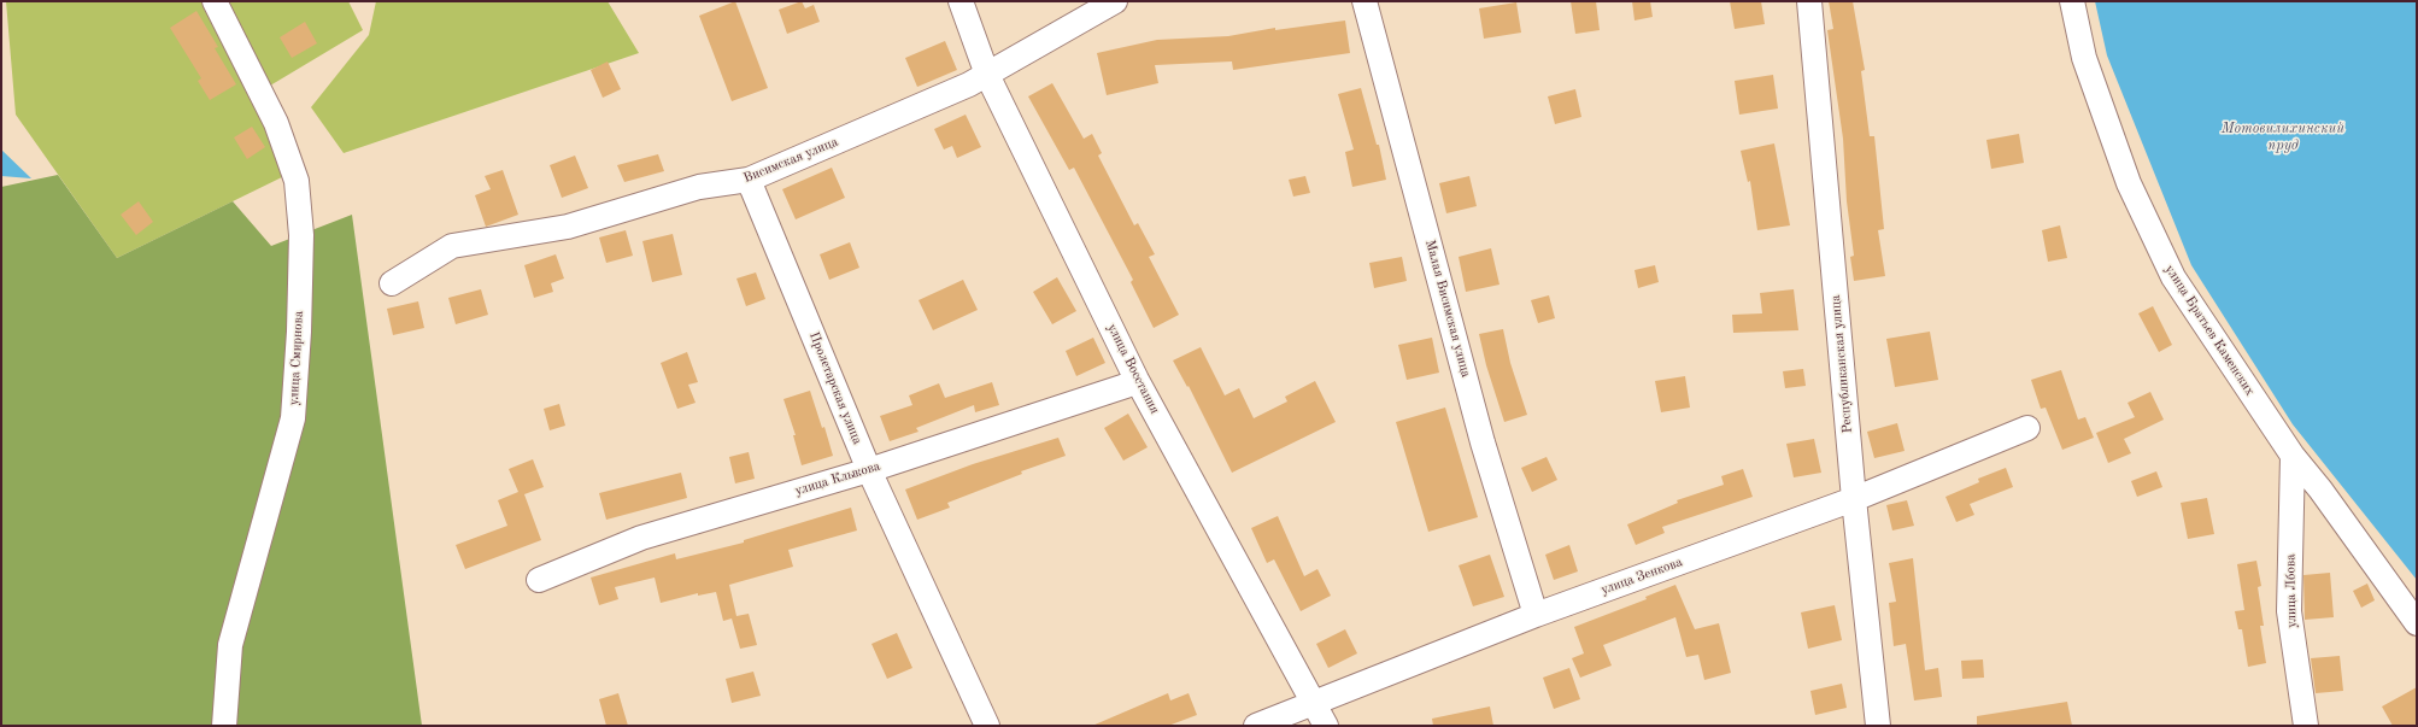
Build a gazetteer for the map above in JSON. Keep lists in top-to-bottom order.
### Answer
{
  "streets": {
    "street": [
      "Висимская улица",
      "Малая Висимская улица",
      "улица Братьев Каменских",
      "улица Смирнова",
      "Республиканская улица",
      "улица Восстания",
      "Пролетарская улица",
      "улица Клыкова",
      "улица Зенкова",
      "улица Лбова"
    ]
  },
  "crossings": [
    ["Висимская улица", "улица Восстания"],
    ["Висимская улица", "Пролетарская улица"],
    ["Малая Висимская улица", "улица Зенкова"],
    ["улица Братьев Каменских", "улица Лбова"],
    ["Республиканская улица", "улица Зенкова"],
    ["улица Восстания", "улица Клыкова"],
    ["улица Восстания", "улица Зенкова"],
    ["Пролетарская улица", "улица Клыкова"]
  ],
  "water": ["Мотовилихинский пруд"]
}
